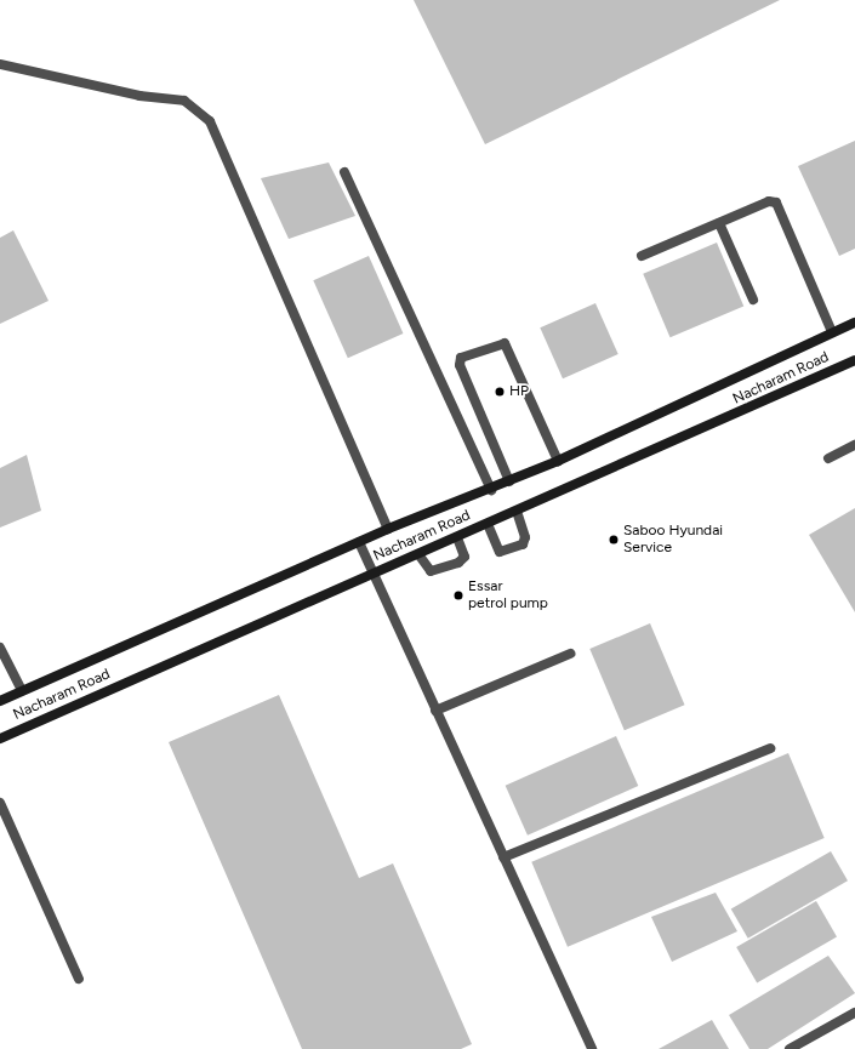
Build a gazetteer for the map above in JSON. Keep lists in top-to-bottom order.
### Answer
{
  "streets": {
    "main road": ["Nacharam Road"]
  },
  "places": ["HP", "Saboo Hyundai Service", "Essar petrol pump"]
}
